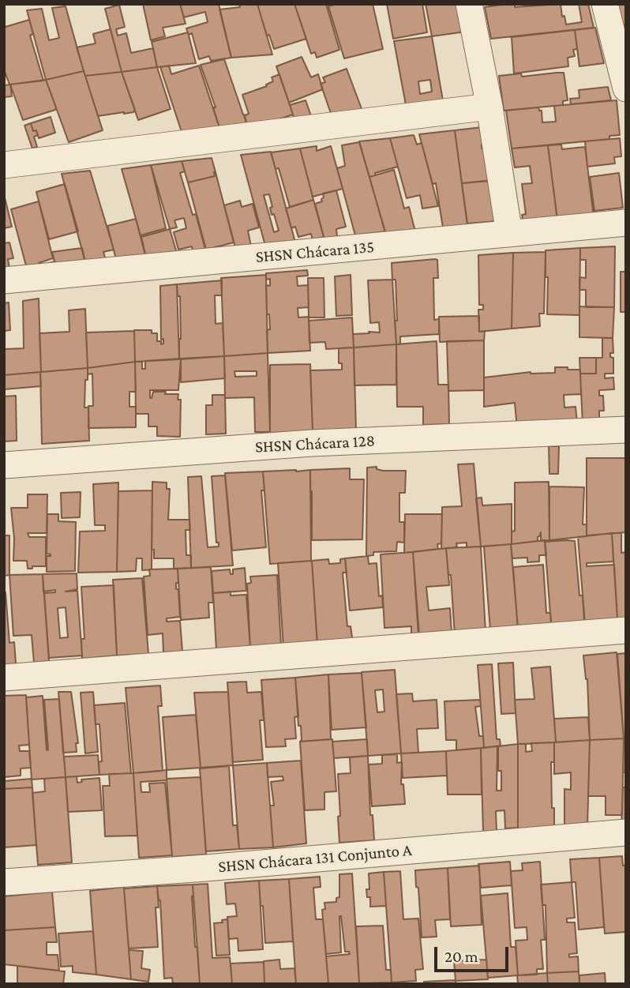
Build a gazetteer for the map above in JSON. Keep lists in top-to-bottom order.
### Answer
{
  "streets": {
    "street": ["SHSN Chácara 135", "SHSN Chácara 128", "SHSN Chácara 131 Conjunto A"]
  },
  "scale_bar": "20 m"
}
